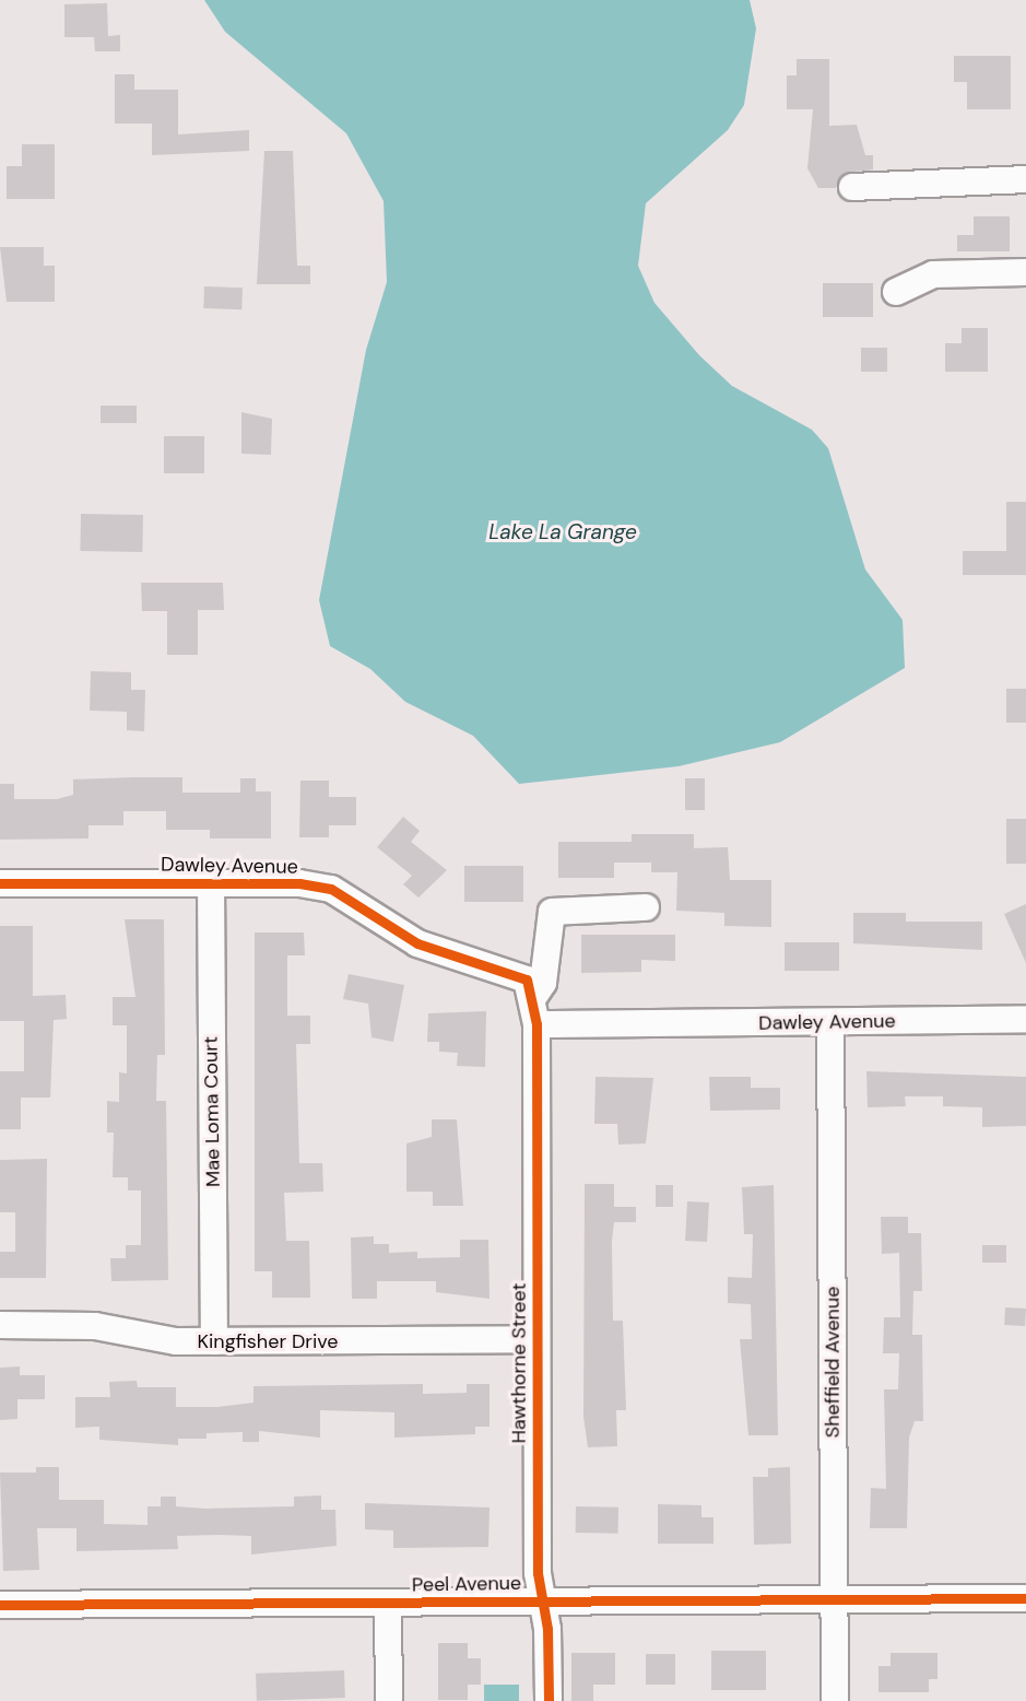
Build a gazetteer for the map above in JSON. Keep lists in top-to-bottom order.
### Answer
{
  "streets": {
    "street": [
      "Dawley Avenue",
      "Mae Loma Court",
      "Kingfisher Drive",
      "Sheffield Avenue",
      "Hawthorne Street",
      "Peel Avenue"
    ]
  },
  "crossings": [
    ["Dawley Avenue", "Mae Loma Court"],
    ["Dawley Avenue", "Sheffield Avenue"],
    ["Dawley Avenue", "Hawthorne Street"],
    ["Mae Loma Court", "Kingfisher Drive"],
    ["Kingfisher Drive", "Hawthorne Street"],
    ["Sheffield Avenue", "Peel Avenue"],
    ["Hawthorne Street", "Peel Avenue"]
  ],
  "water": ["Lake La Grange"]
}
